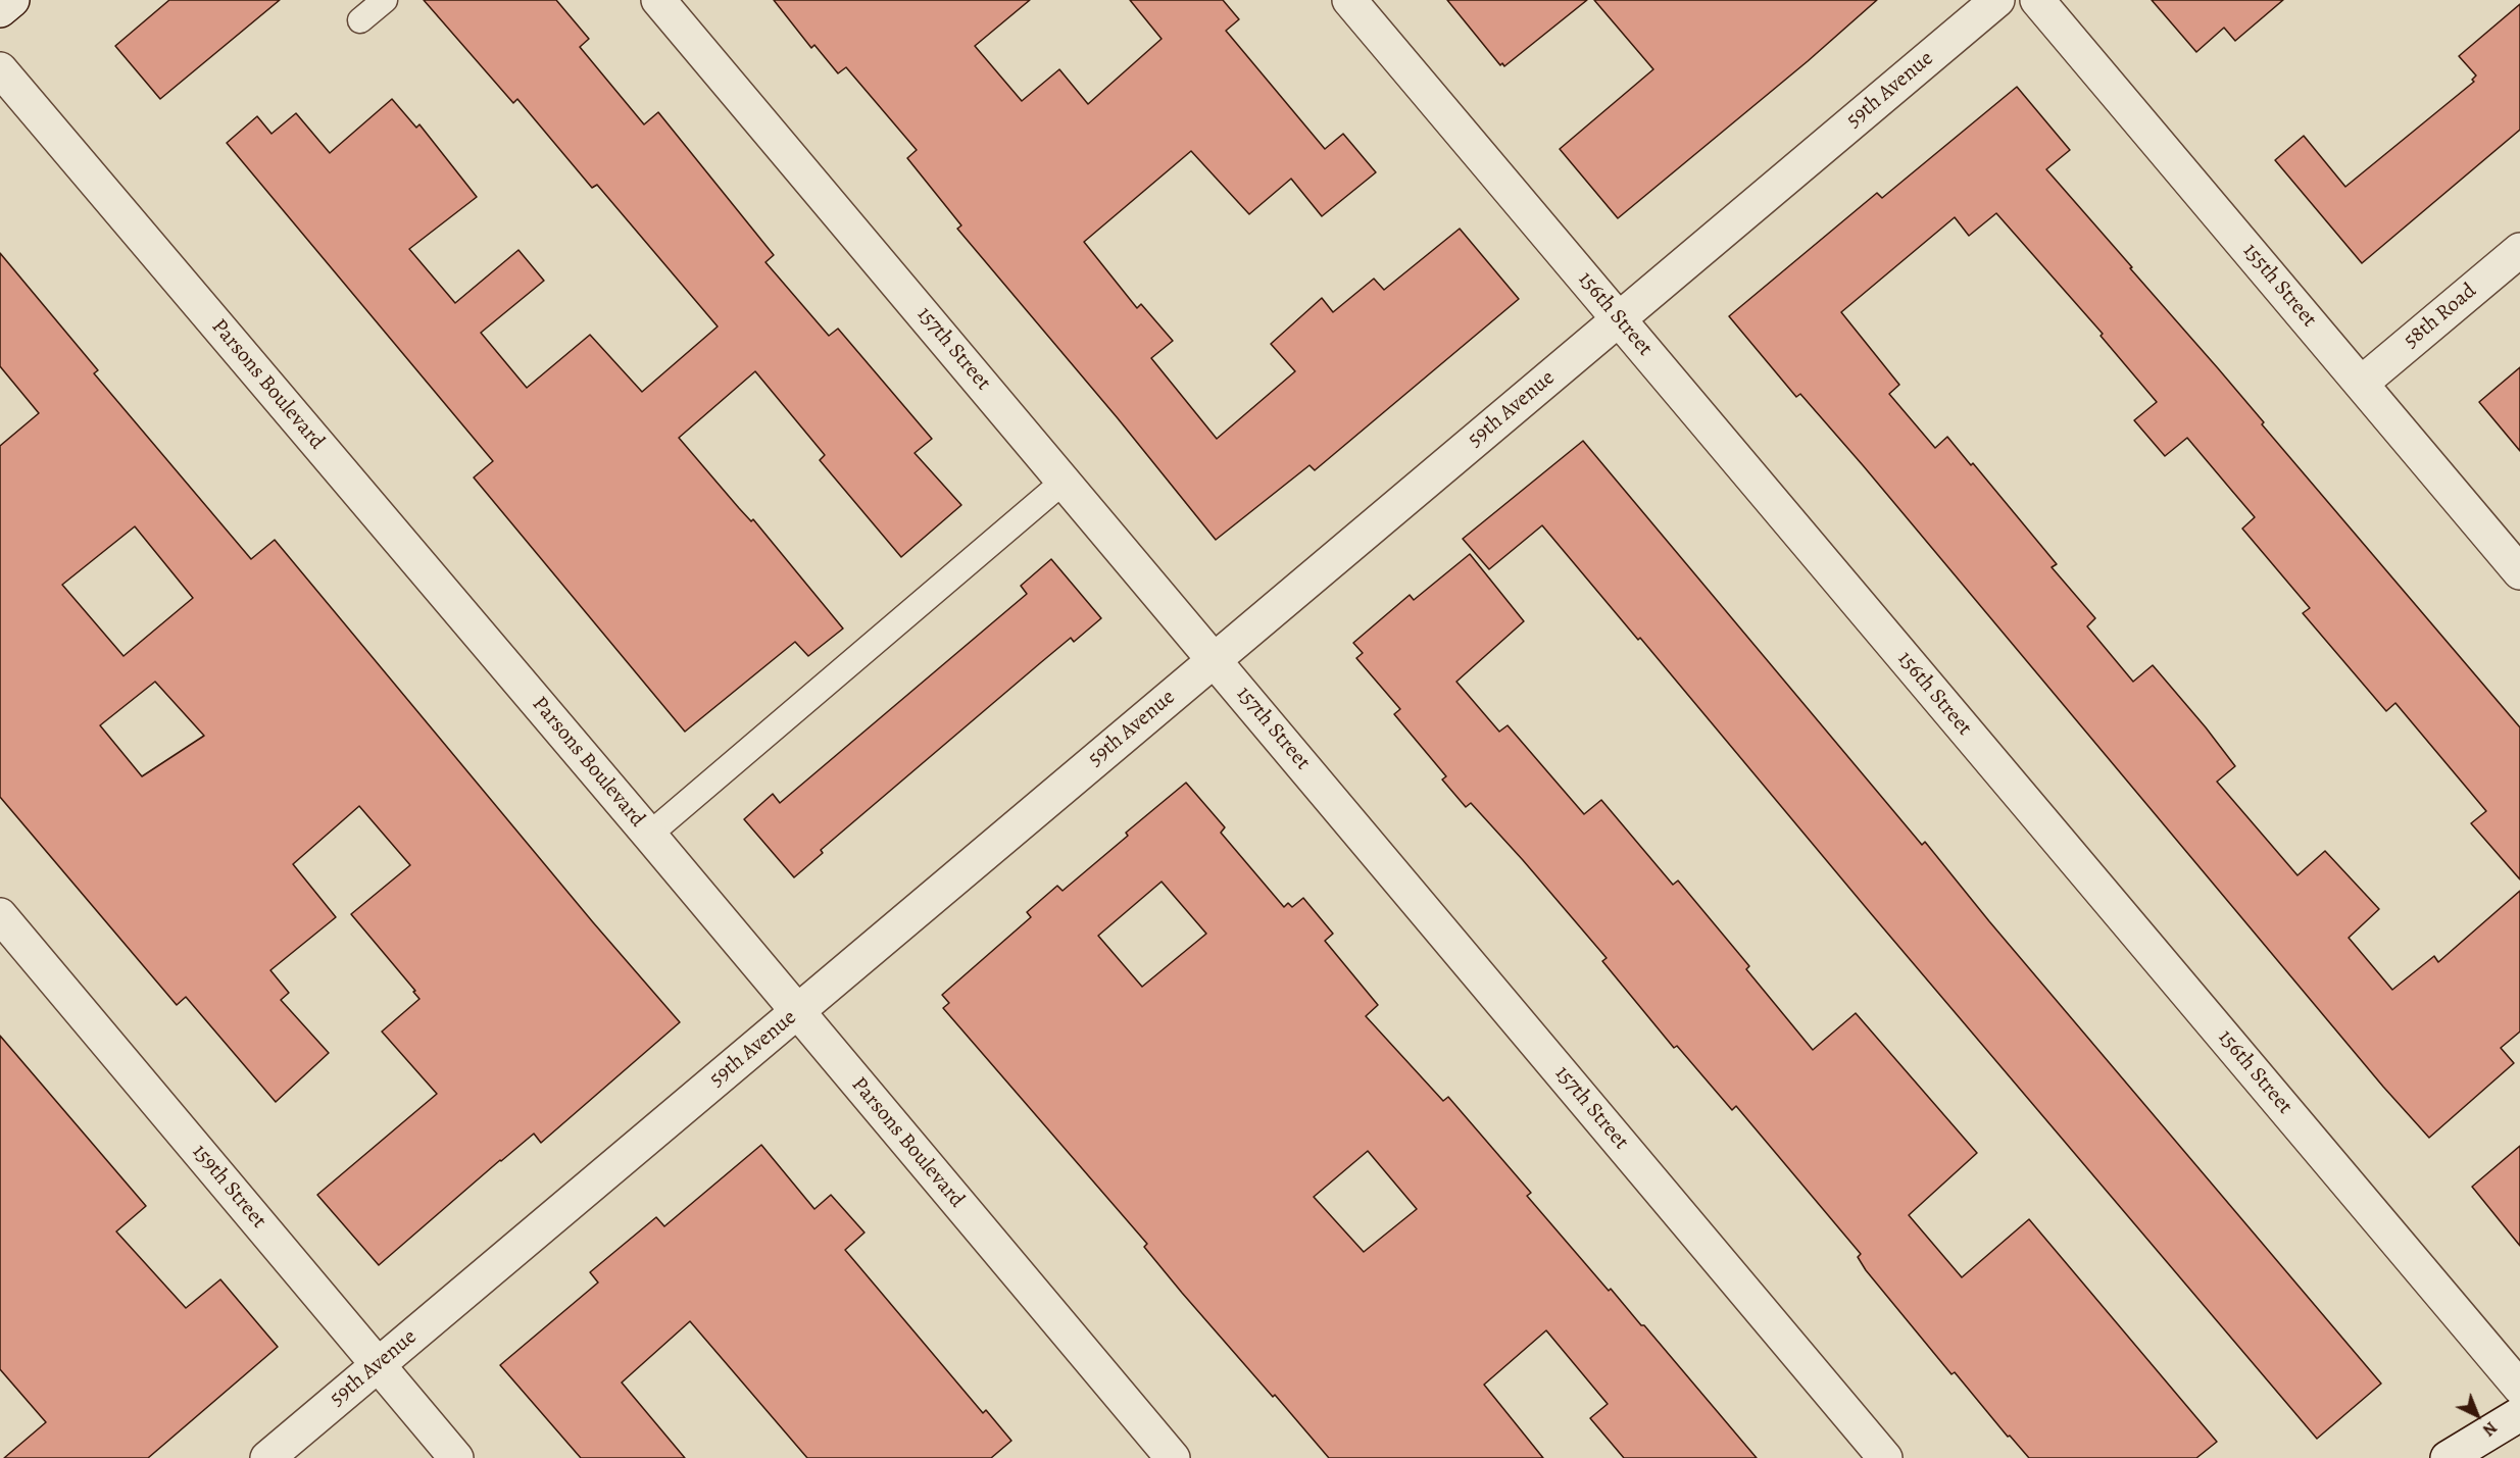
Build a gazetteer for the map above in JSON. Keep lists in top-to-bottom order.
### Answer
{
  "streets": {
    "street": [
      "59th Avenue",
      "155th Street",
      "156th Street",
      "58th Road",
      "157th Street",
      "Parsons Boulevard",
      "159th Street"
    ]
  },
  "crossings": [
    ["59th Avenue", "156th Street"],
    ["59th Avenue", "157th Street"],
    ["59th Avenue", "Parsons Boulevard"],
    ["59th Avenue", "159th Street"],
    ["155th Street", "58th Road"]
  ],
  "north": "bottom right"
}
